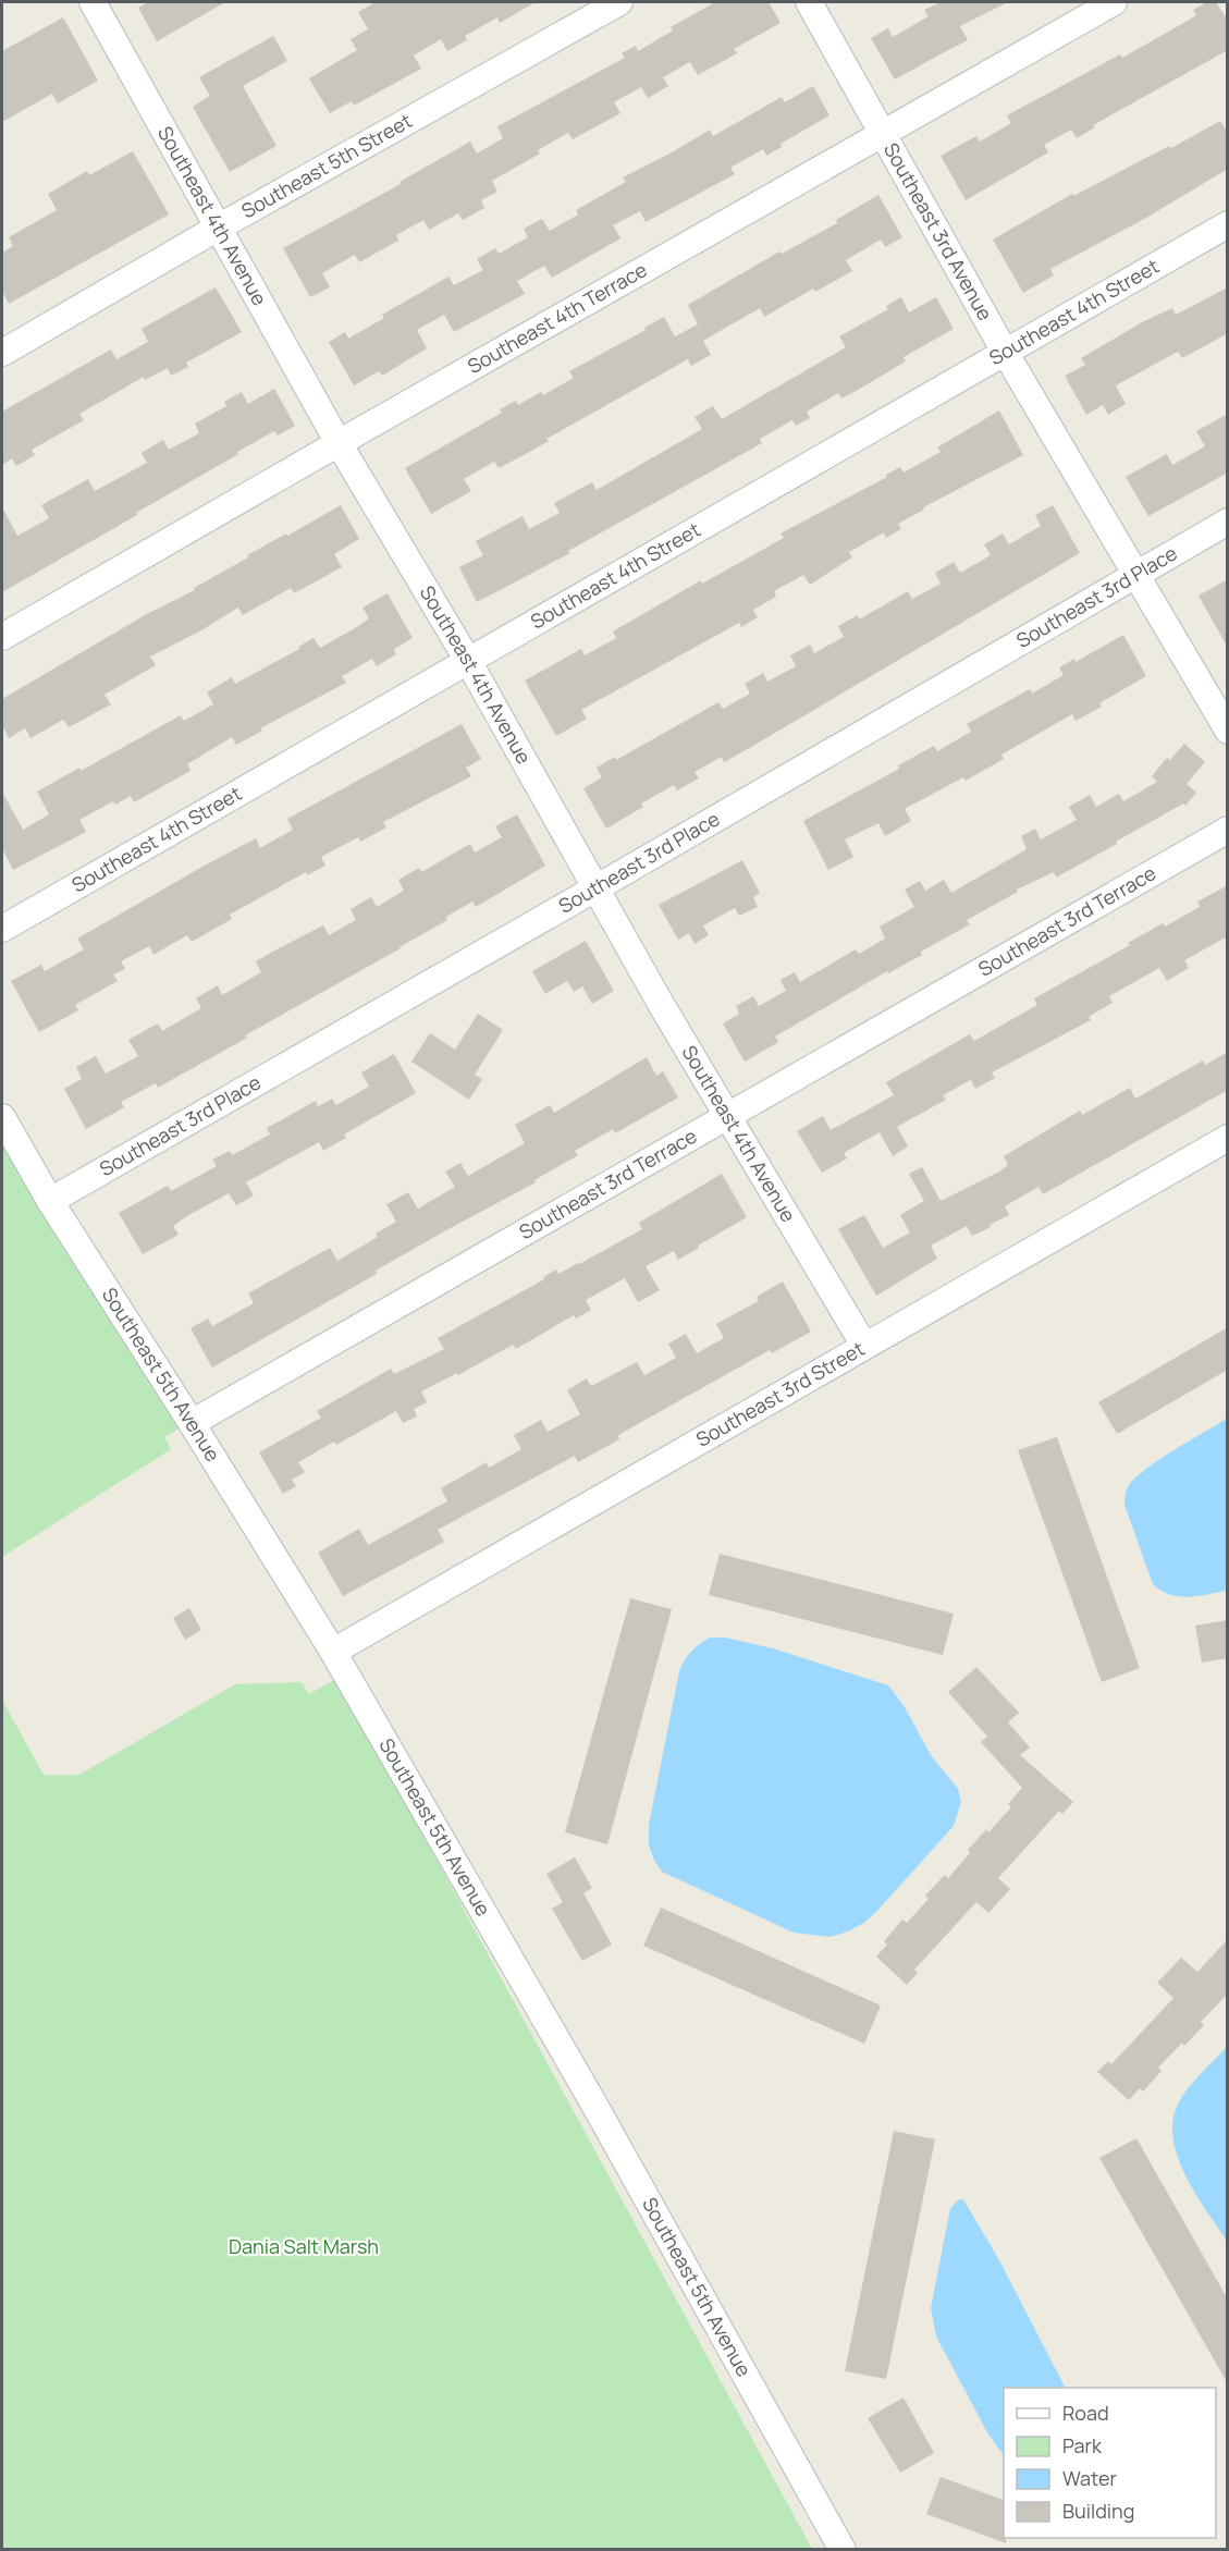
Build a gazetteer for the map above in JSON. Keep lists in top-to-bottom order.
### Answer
{
  "streets": {
    "street": [
      "Southeast 5th Street",
      "Southeast 4th Avenue",
      "Southeast 3rd Avenue",
      "Southeast 4th Street",
      "Southeast 4th Terrace",
      "Southeast 3rd Place",
      "Southeast 3rd Terrace",
      "Southeast 5th Avenue",
      "Southeast 3rd Street"
    ]
  },
  "crossings": [
    ["Southeast 5th Street", "Southeast 4th Avenue"],
    ["Southeast 4th Avenue", "Southeast 4th Street"],
    ["Southeast 4th Avenue", "Southeast 4th Terrace"],
    ["Southeast 4th Avenue", "Southeast 3rd Place"],
    ["Southeast 4th Avenue", "Southeast 3rd Terrace"],
    ["Southeast 4th Avenue", "Southeast 3rd Street"],
    ["Southeast 3rd Avenue", "Southeast 4th Street"],
    ["Southeast 3rd Avenue", "Southeast 4th Terrace"],
    ["Southeast 3rd Avenue", "Southeast 3rd Place"],
    ["Southeast 3rd Place", "Southeast 5th Avenue"],
    ["Southeast 3rd Terrace", "Southeast 5th Avenue"],
    ["Southeast 5th Avenue", "Southeast 3rd Street"]
  ],
  "parks": ["Dania Salt Marsh"],
  "legend": [
    "Road",
    "Park",
    "Water",
    "Building"
  ]
}
